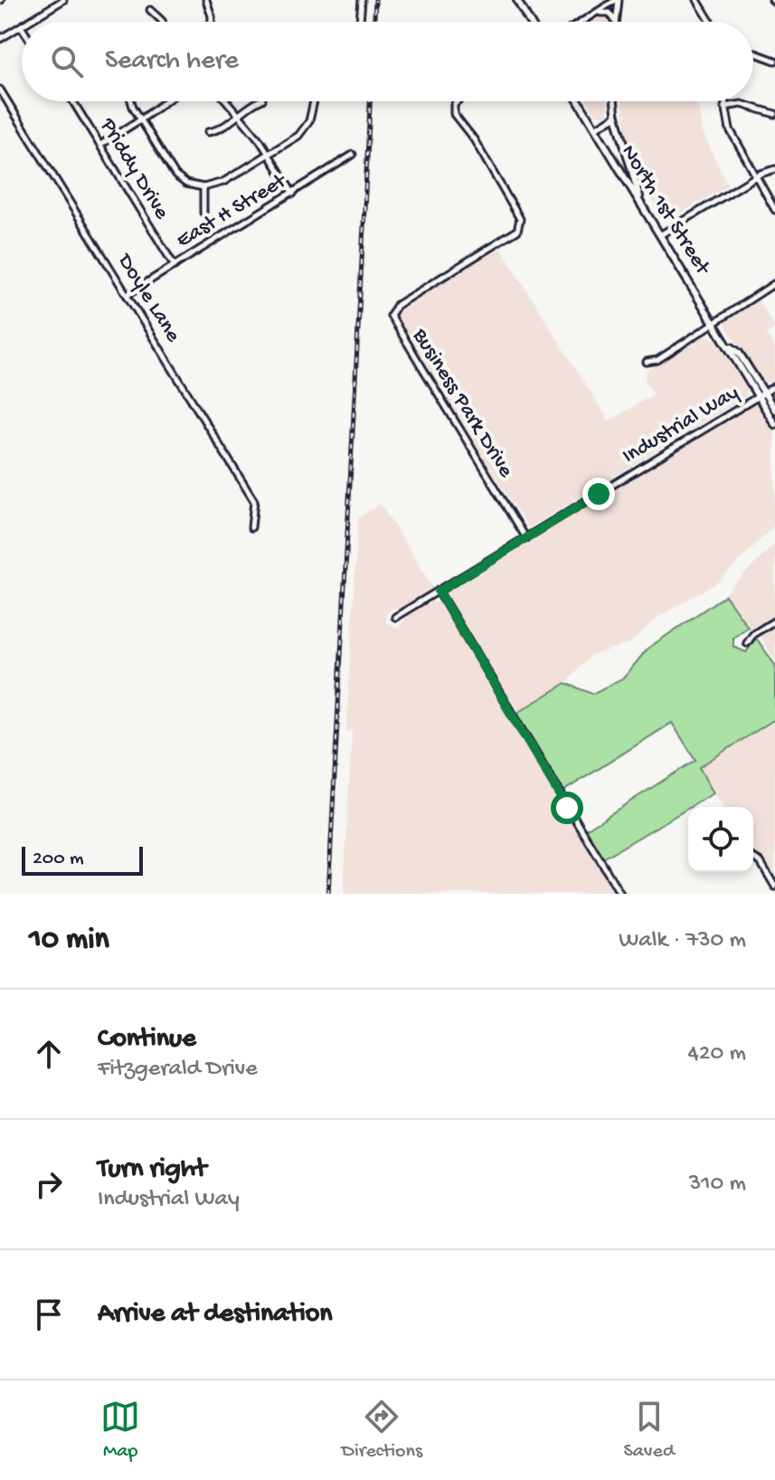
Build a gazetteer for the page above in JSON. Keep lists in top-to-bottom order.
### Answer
{
  "streets": {
    "main road": ["North 1st Street"],
    "street": [
      "Priddy Drive",
      "East H Street",
      "Doyle Lane",
      "Business Park Drive",
      "Industrial Way"
    ]
  },
  "crossings": [
    ["Priddy Drive", "East H Street"],
    ["North 1st Street", "Industrial Way"],
    ["East H Street", "Doyle Lane"],
    ["Business Park Drive", "Industrial Way"]
  ],
  "scale_bar": "200 m",
  "page": {
    "search": "Search here",
    "scale": "200 m",
    "heading": ["10 min", "Walk · 730 m"],
    "list": [
      ["Continue", "Fitzgerald Drive", "420 m"],
      ["Turn right", "Industrial Way", "310 m"],
      "Arrive at destination"
    ],
    "nav": ["Map", "Directions", "Saved"]
  }
}
